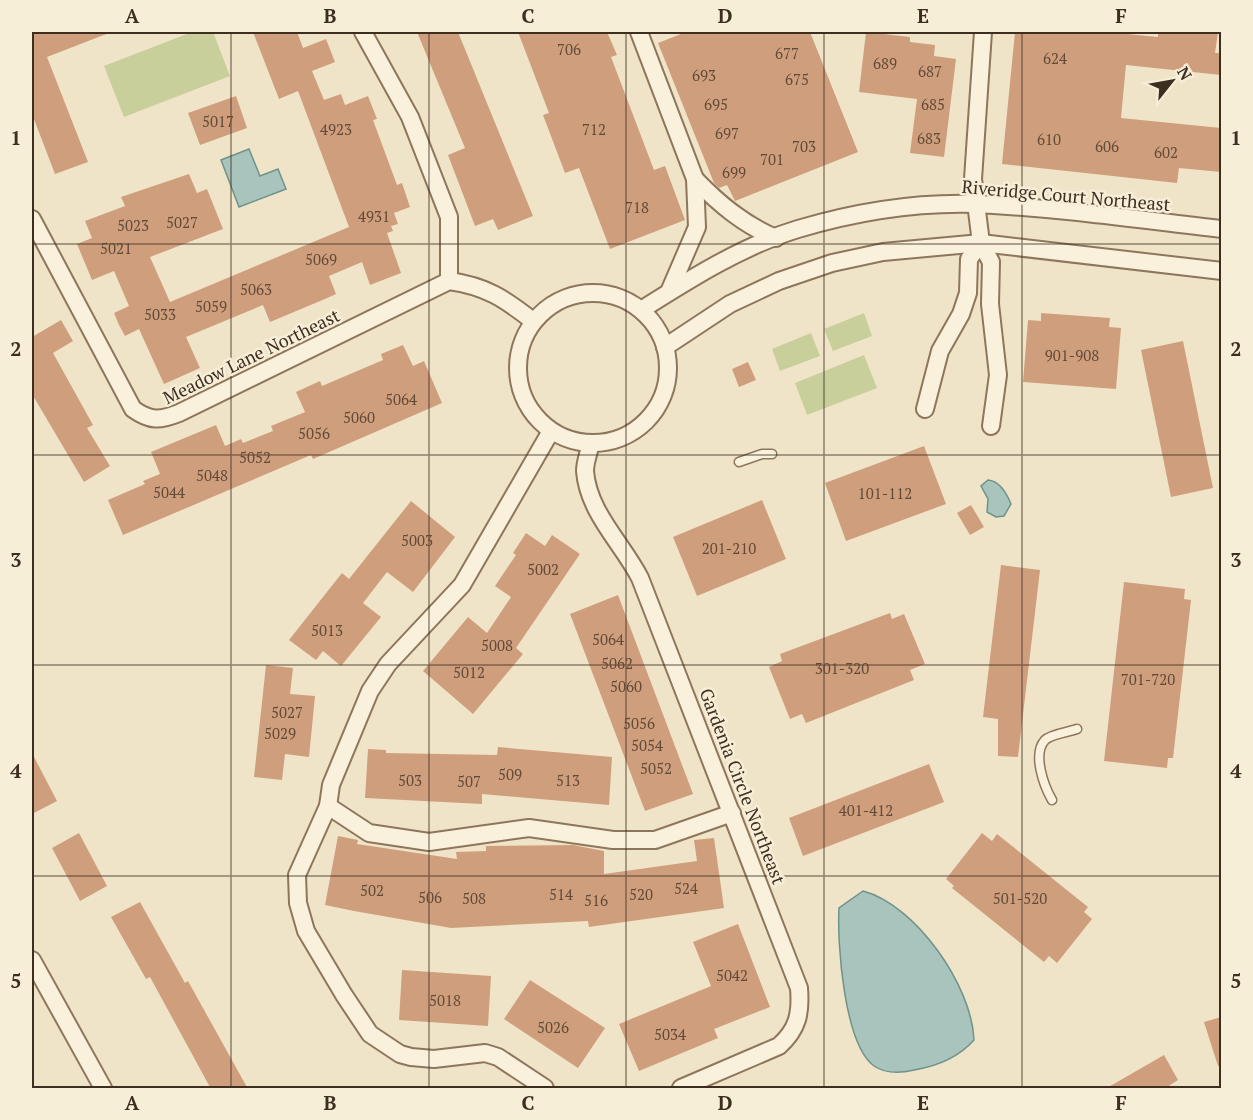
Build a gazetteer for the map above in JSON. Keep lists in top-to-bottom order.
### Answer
{
  "streets": {
    "street": ["Riveridge Court Northeast", "Meadow Lane Northeast", "Gardenia Circle Northeast"]
  },
  "crossings": [
    ["Riveridge Court Northeast", "Gardenia Circle Northeast"]
  ],
  "house_numbers": [
    "706",
    "677",
    "624",
    "689",
    "687",
    "693",
    "675",
    "695",
    "685",
    "5017",
    "4923",
    "712",
    "697",
    "683",
    "610",
    "703",
    "606",
    "602",
    "701",
    "699",
    "718",
    "4931",
    "5027",
    "5023",
    "5021",
    "5069",
    "5063",
    "5059",
    "5033",
    "901-908",
    "5064",
    "5060",
    "5056",
    "5052",
    "5048",
    "5044",
    "101-112",
    "5003",
    "201-210",
    "5002",
    "5013",
    "5064",
    "5008",
    "5062",
    "301-320",
    "5012",
    "701-720",
    "5060",
    "5027",
    "5056",
    "5029",
    "5054",
    "5052",
    "509",
    "503",
    "513",
    "507",
    "401-412",
    "524",
    "502",
    "514",
    "520",
    "506",
    "508",
    "501-520",
    "516",
    "5042",
    "5018",
    "5026",
    "5034"
  ],
  "north": "top right",
  "grid": {
    "columns": [
      "A",
      "B",
      "C",
      "D",
      "E",
      "F"
    ],
    "rows": [
      "1",
      "2",
      "3",
      "4",
      "5"
    ]
  }
}
